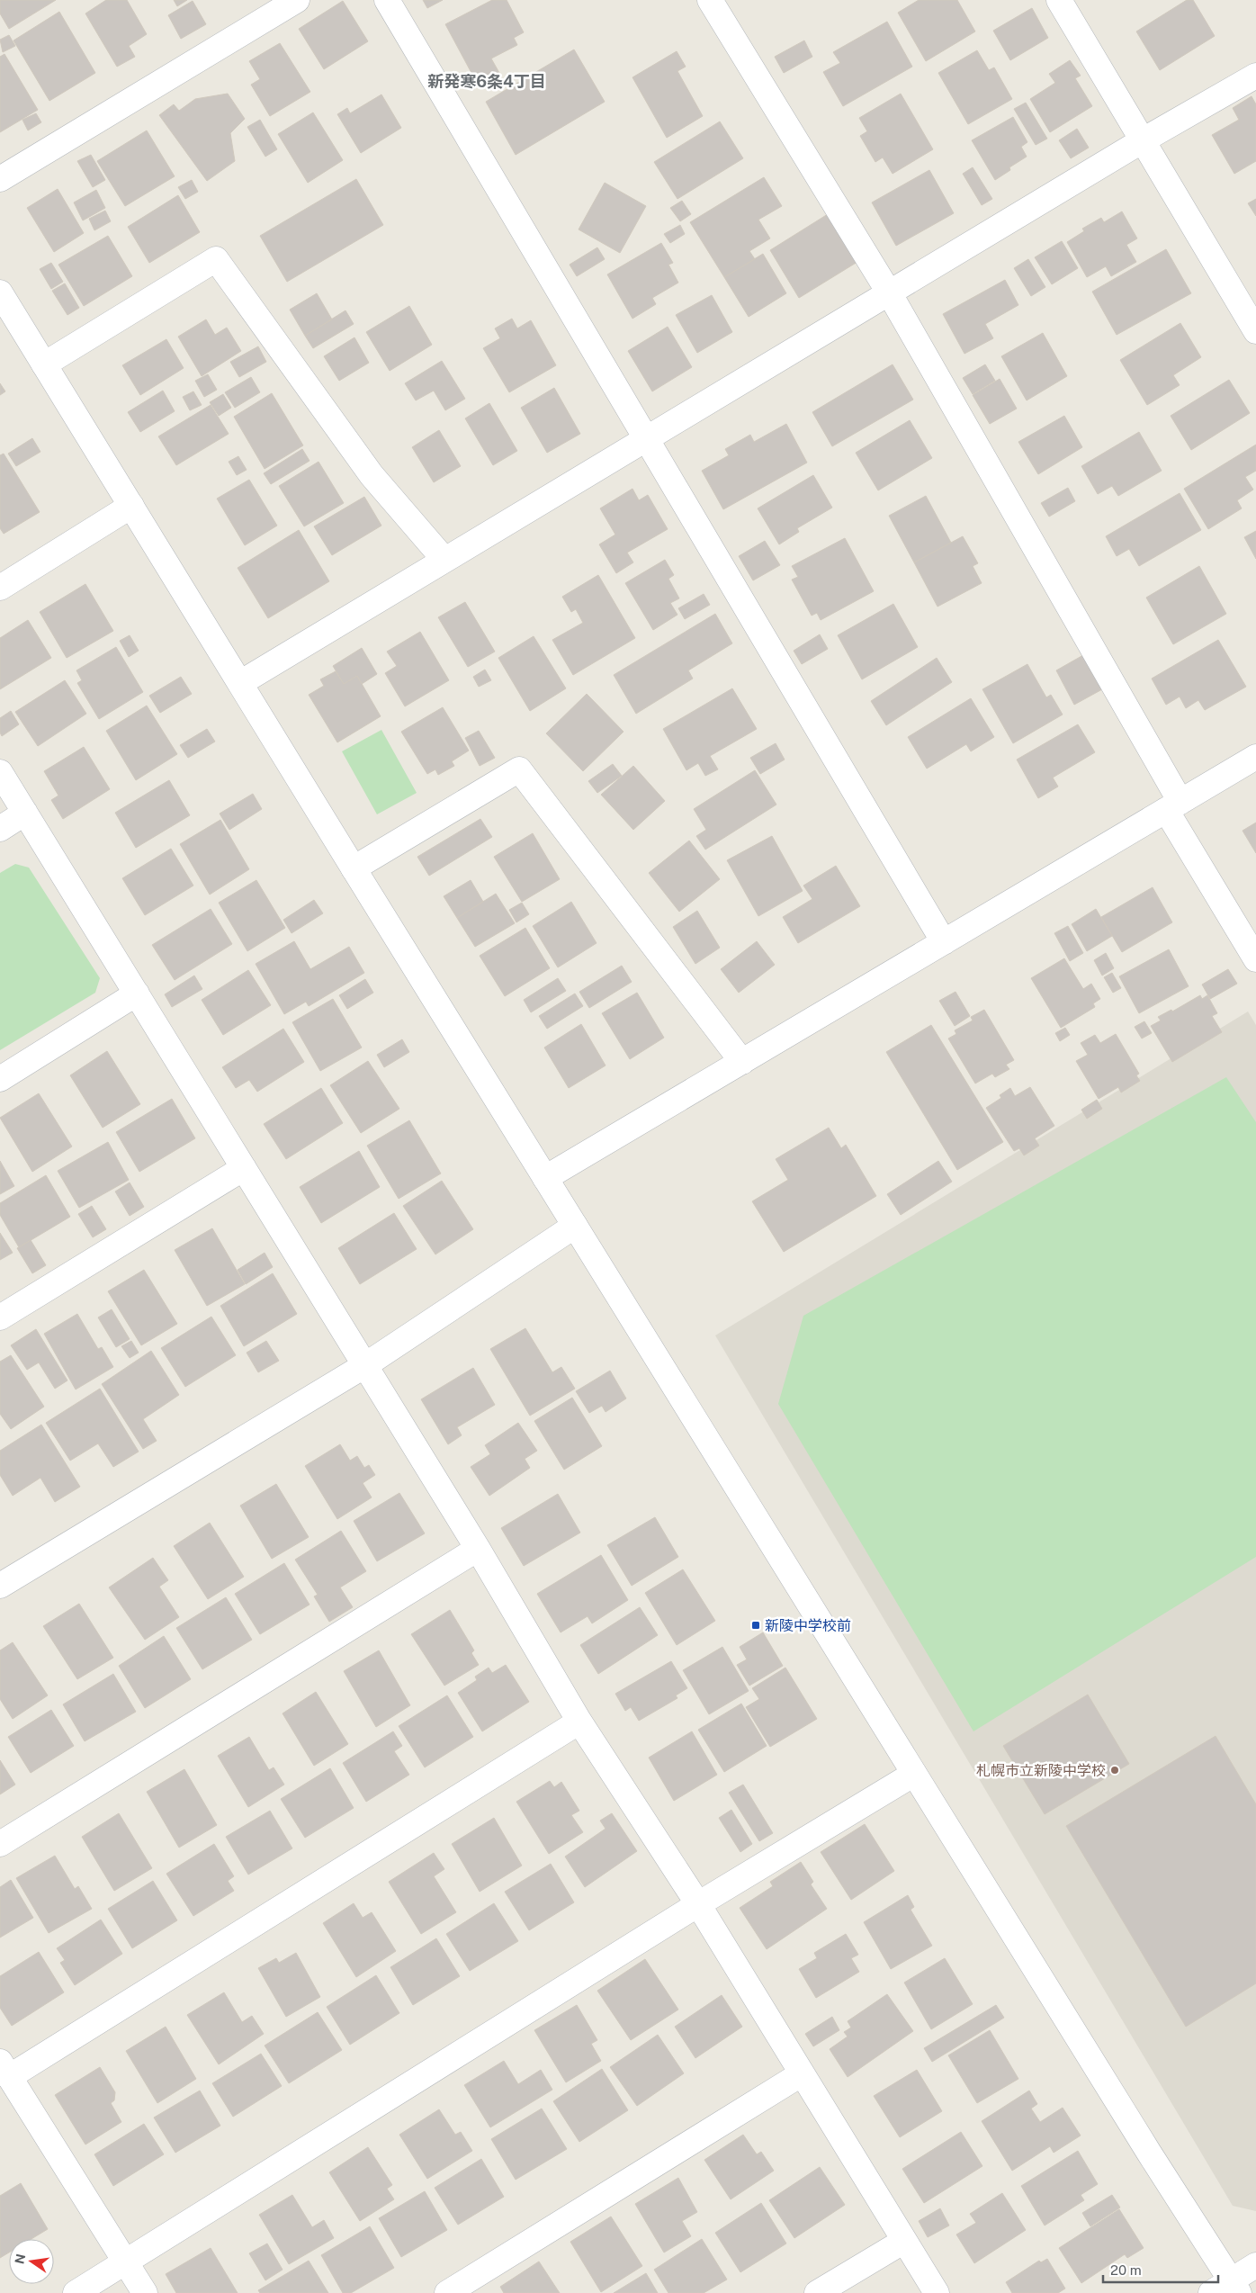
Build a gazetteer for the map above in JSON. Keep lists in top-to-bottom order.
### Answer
{
  "districts": ["新発寒6条4丁目"],
  "places": {
    "transit": ["新陵中学校前"],
    "other": ["札幌市立新陵中学校"]
  },
  "scale_bar": "20 m",
  "north": "left"
}
